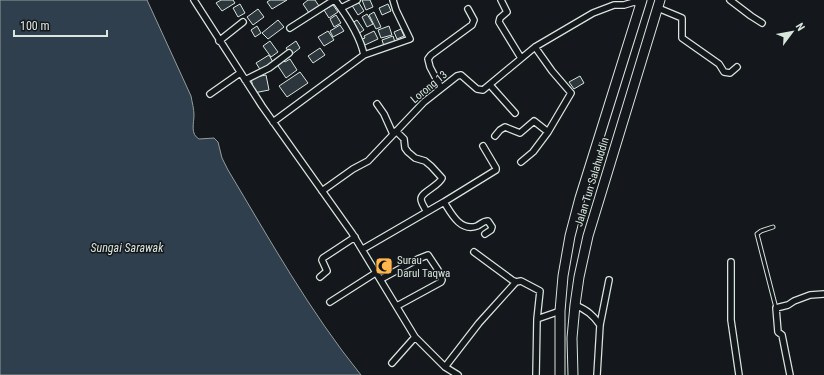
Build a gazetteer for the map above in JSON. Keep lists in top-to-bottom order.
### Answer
{
  "streets": {
    "highway": ["Jalan Tun Salahuddin"],
    "street": ["Lorong 13"]
  },
  "water": ["Sungai Sarawak"],
  "places": {
    "mosque": ["Surau Darul Taqwa"]
  },
  "scale_bar": "100 m",
  "north": "top right"
}
